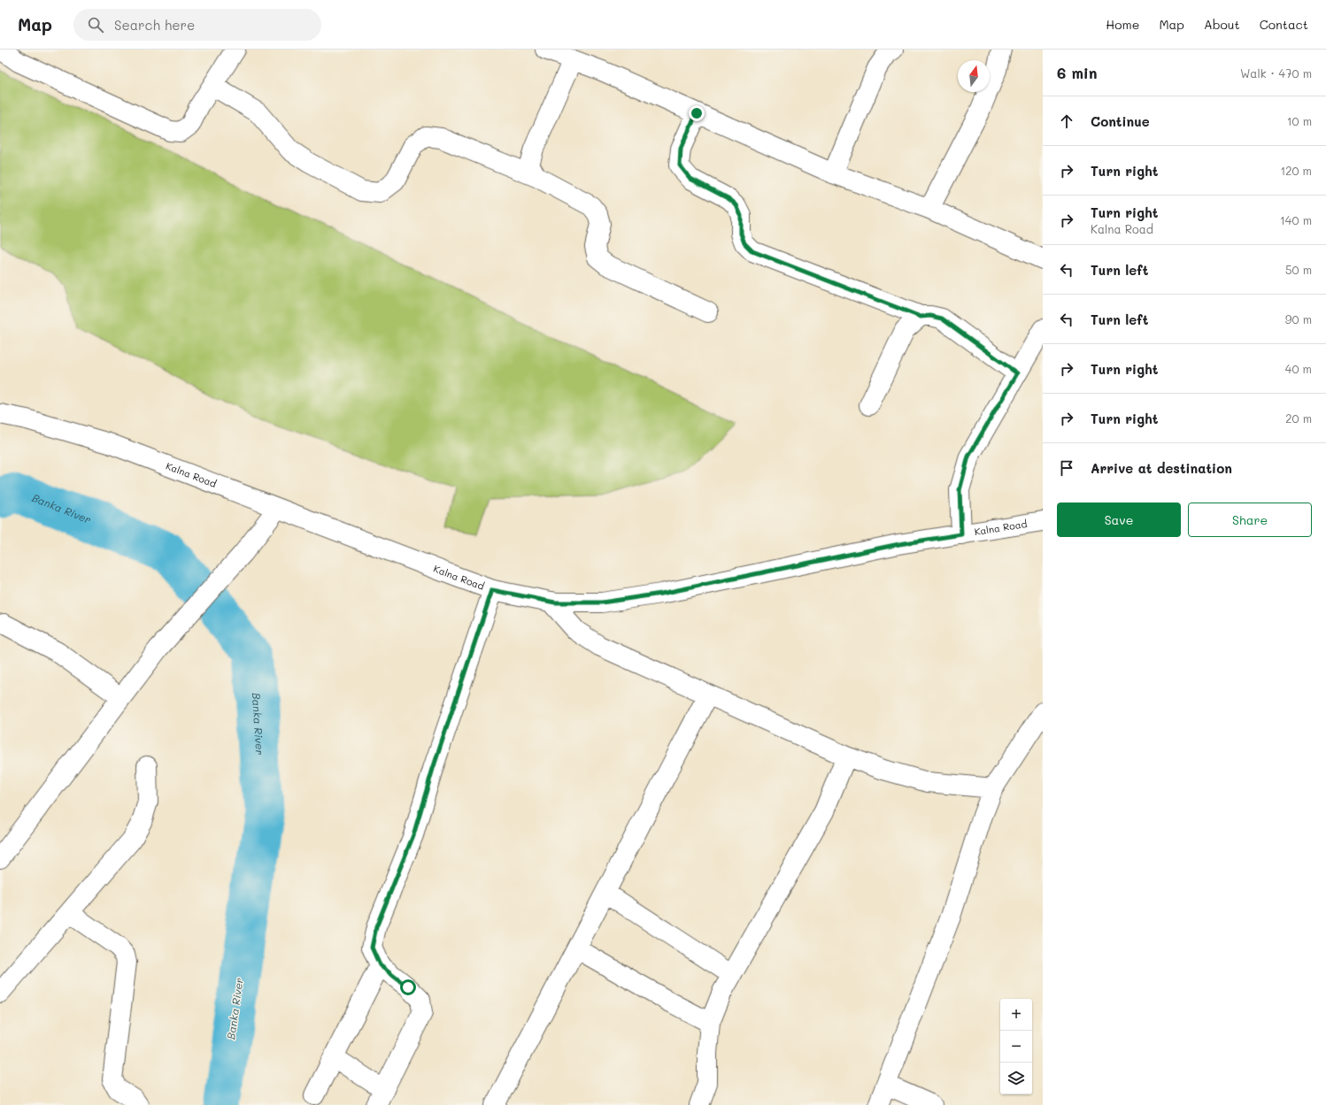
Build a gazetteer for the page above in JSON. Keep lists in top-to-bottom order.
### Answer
{
  "streets": {
    "street": ["Kalna Road"]
  },
  "water": ["Banka River"],
  "north": "top",
  "page": {
    "header": "Map",
    "search": "Search here",
    "nav": [
      "Home",
      "Map",
      "About",
      "Contact"
    ],
    "heading": ["6 min", "Walk · 470 m"],
    "list": [
      ["Continue", "10 m"],
      ["Turn right", "120 m"],
      ["Turn right", "Kalna Road", "140 m"],
      ["Turn left", "50 m"],
      ["Turn left", "90 m"],
      ["Turn right", "40 m"],
      ["Turn right", "20 m"],
      "Arrive at destination"
    ],
    "buttons": ["Save", "Share"],
    "map_buttons": ["+", "−"]
  }
}
